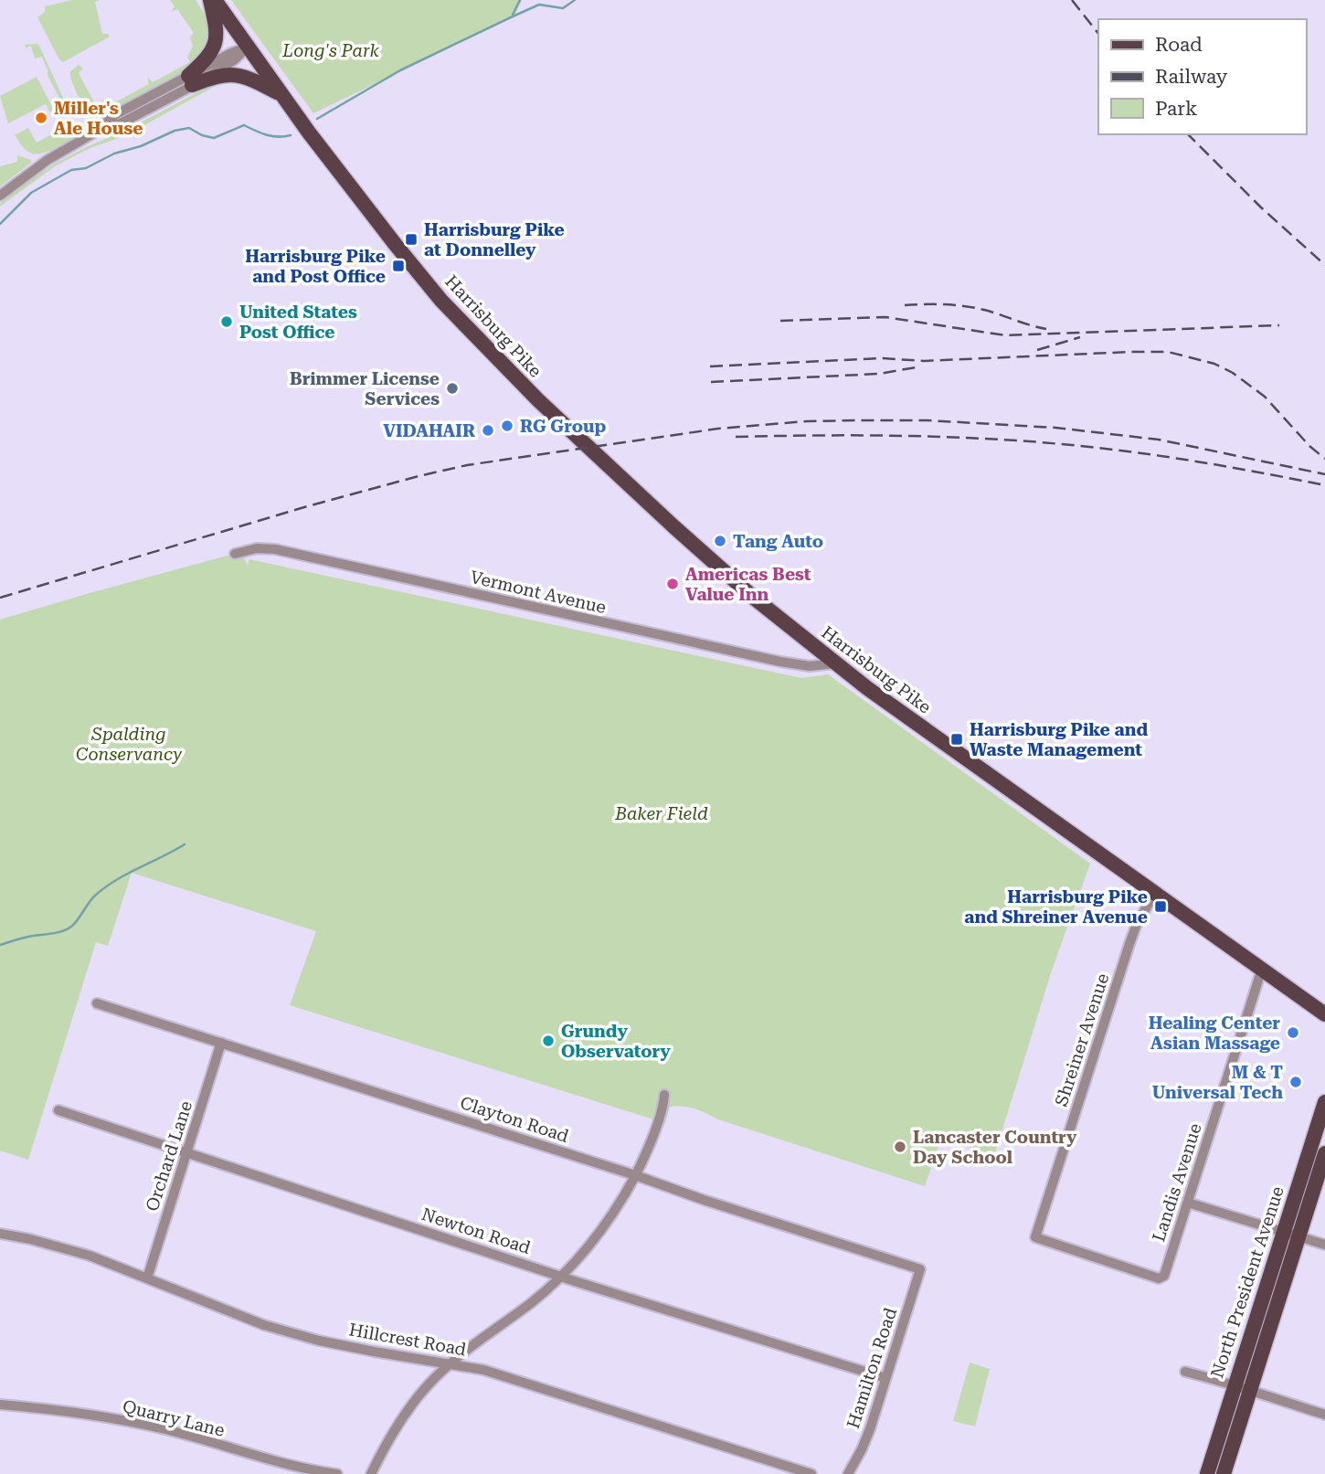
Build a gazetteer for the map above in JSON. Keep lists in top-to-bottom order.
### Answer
{
  "streets": {
    "main road": ["Harrisburg Pike", "North President Avenue"],
    "street": [
      "Vermont Avenue",
      "Shreiner Avenue",
      "Clayton Road",
      "Orchard Lane",
      "Landis Avenue",
      "Newton Road",
      "Hillcrest Road",
      "Hamilton Road",
      "Quarry Lane"
    ]
  },
  "crossings": [
    ["Harrisburg Pike", "Vermont Avenue"],
    ["Harrisburg Pike", "Shreiner Avenue"],
    ["Harrisburg Pike", "Landis Avenue"],
    ["Shreiner Avenue", "Landis Avenue"],
    ["Clayton Road", "Orchard Lane"],
    ["Clayton Road", "Hamilton Road"],
    ["Orchard Lane", "Newton Road"],
    ["Orchard Lane", "Hillcrest Road"],
    ["Newton Road", "Hamilton Road"]
  ],
  "parks": ["Long's Park", "Spalding Conservancy", "Baker Field"],
  "places": {
    "other": [
      "Miller's Ale House",
      "United States Post Office",
      "Brimmer License Services",
      "RG Group",
      "VIDAHAIR",
      "Tang Auto",
      "Americas Best Value Inn",
      "Healing Center Asian Massage",
      "Grundy Observatory",
      "M & T Universal Tech",
      "Lancaster Country Day School"
    ],
    "transit": [
      "Harrisburg Pike at Donnelley",
      "Harrisburg Pike and Post Office",
      "Harrisburg Pike and Waste Management",
      "Harrisburg Pike and Shreiner Avenue"
    ]
  },
  "legend": ["Road", "Railway", "Park"]
}
